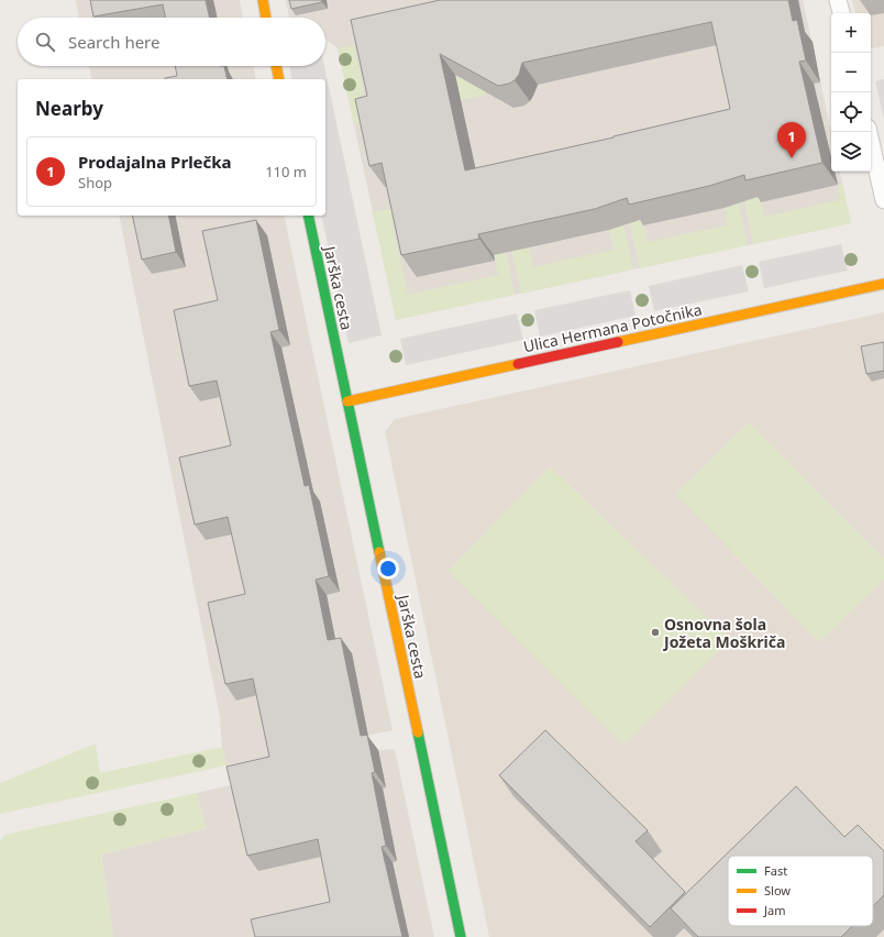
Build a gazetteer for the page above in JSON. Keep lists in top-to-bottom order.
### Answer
{
  "streets": {
    "street": ["Jarška cesta", "Ulica Hermana Potočnika"]
  },
  "crossings": [
    ["Jarška cesta", "Ulica Hermana Potočnika"]
  ],
  "places": ["Osnovna šola Jožeta Moškriča"],
  "legend": ["Fast", "Slow", "Jam"],
  "page": {
    "map_buttons": ["+", "−"],
    "search": "Search here",
    "heading": "Nearby",
    "pins": "1",
    "list": [
      {
        "mark": "1",
        "name": "Prodajalna Prlečka",
        "note": "Shop",
        "value": "110 m"
      }
    ]
  }
}
